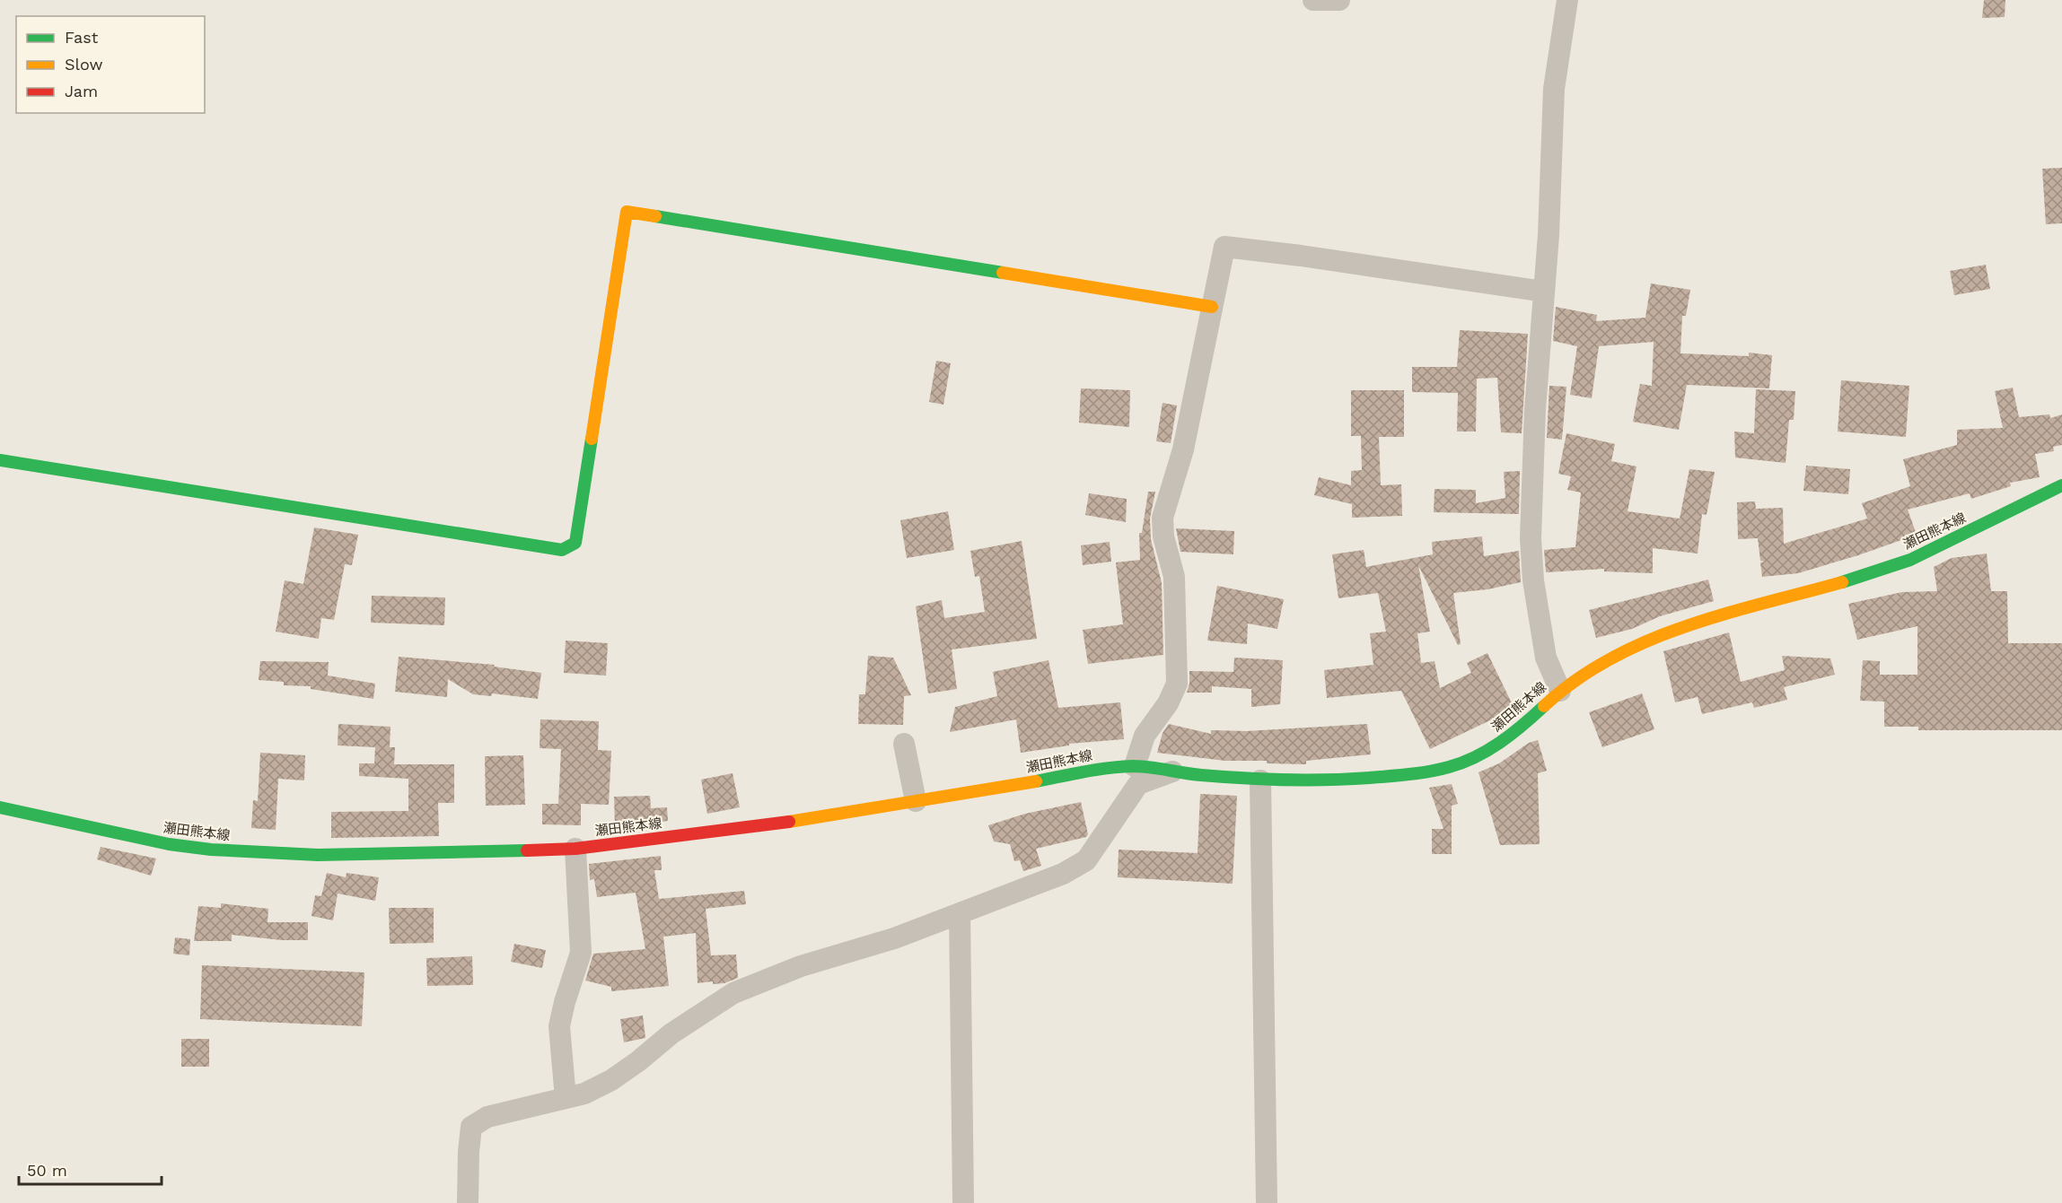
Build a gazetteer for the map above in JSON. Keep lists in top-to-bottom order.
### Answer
{
  "streets": {
    "main road": ["瀬田熊本線"]
  },
  "legend": ["Fast", "Slow", "Jam"],
  "scale_bar": "50 m"
}
